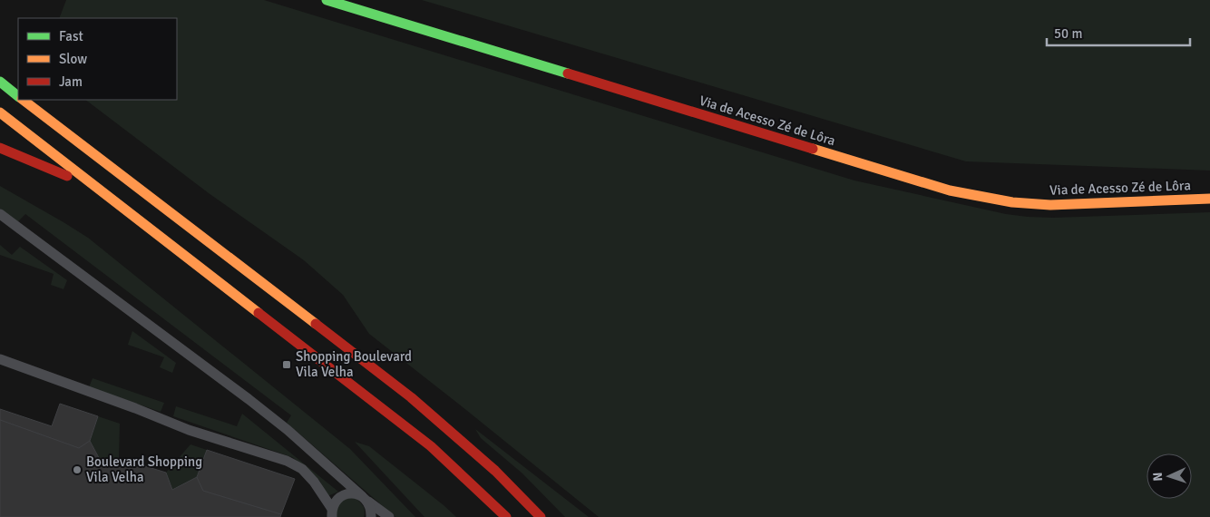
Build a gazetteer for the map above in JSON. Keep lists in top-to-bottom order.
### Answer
{
  "streets": {
    "main road": ["Via de Acesso Zé de Lôra"]
  },
  "places": {
    "transit": ["Shopping Boulevard Vila Velha"],
    "other": ["Boulevard Shopping Vila Velha"]
  },
  "legend": ["Fast", "Slow", "Jam"],
  "scale_bar": "50 m",
  "north": "left"
}
